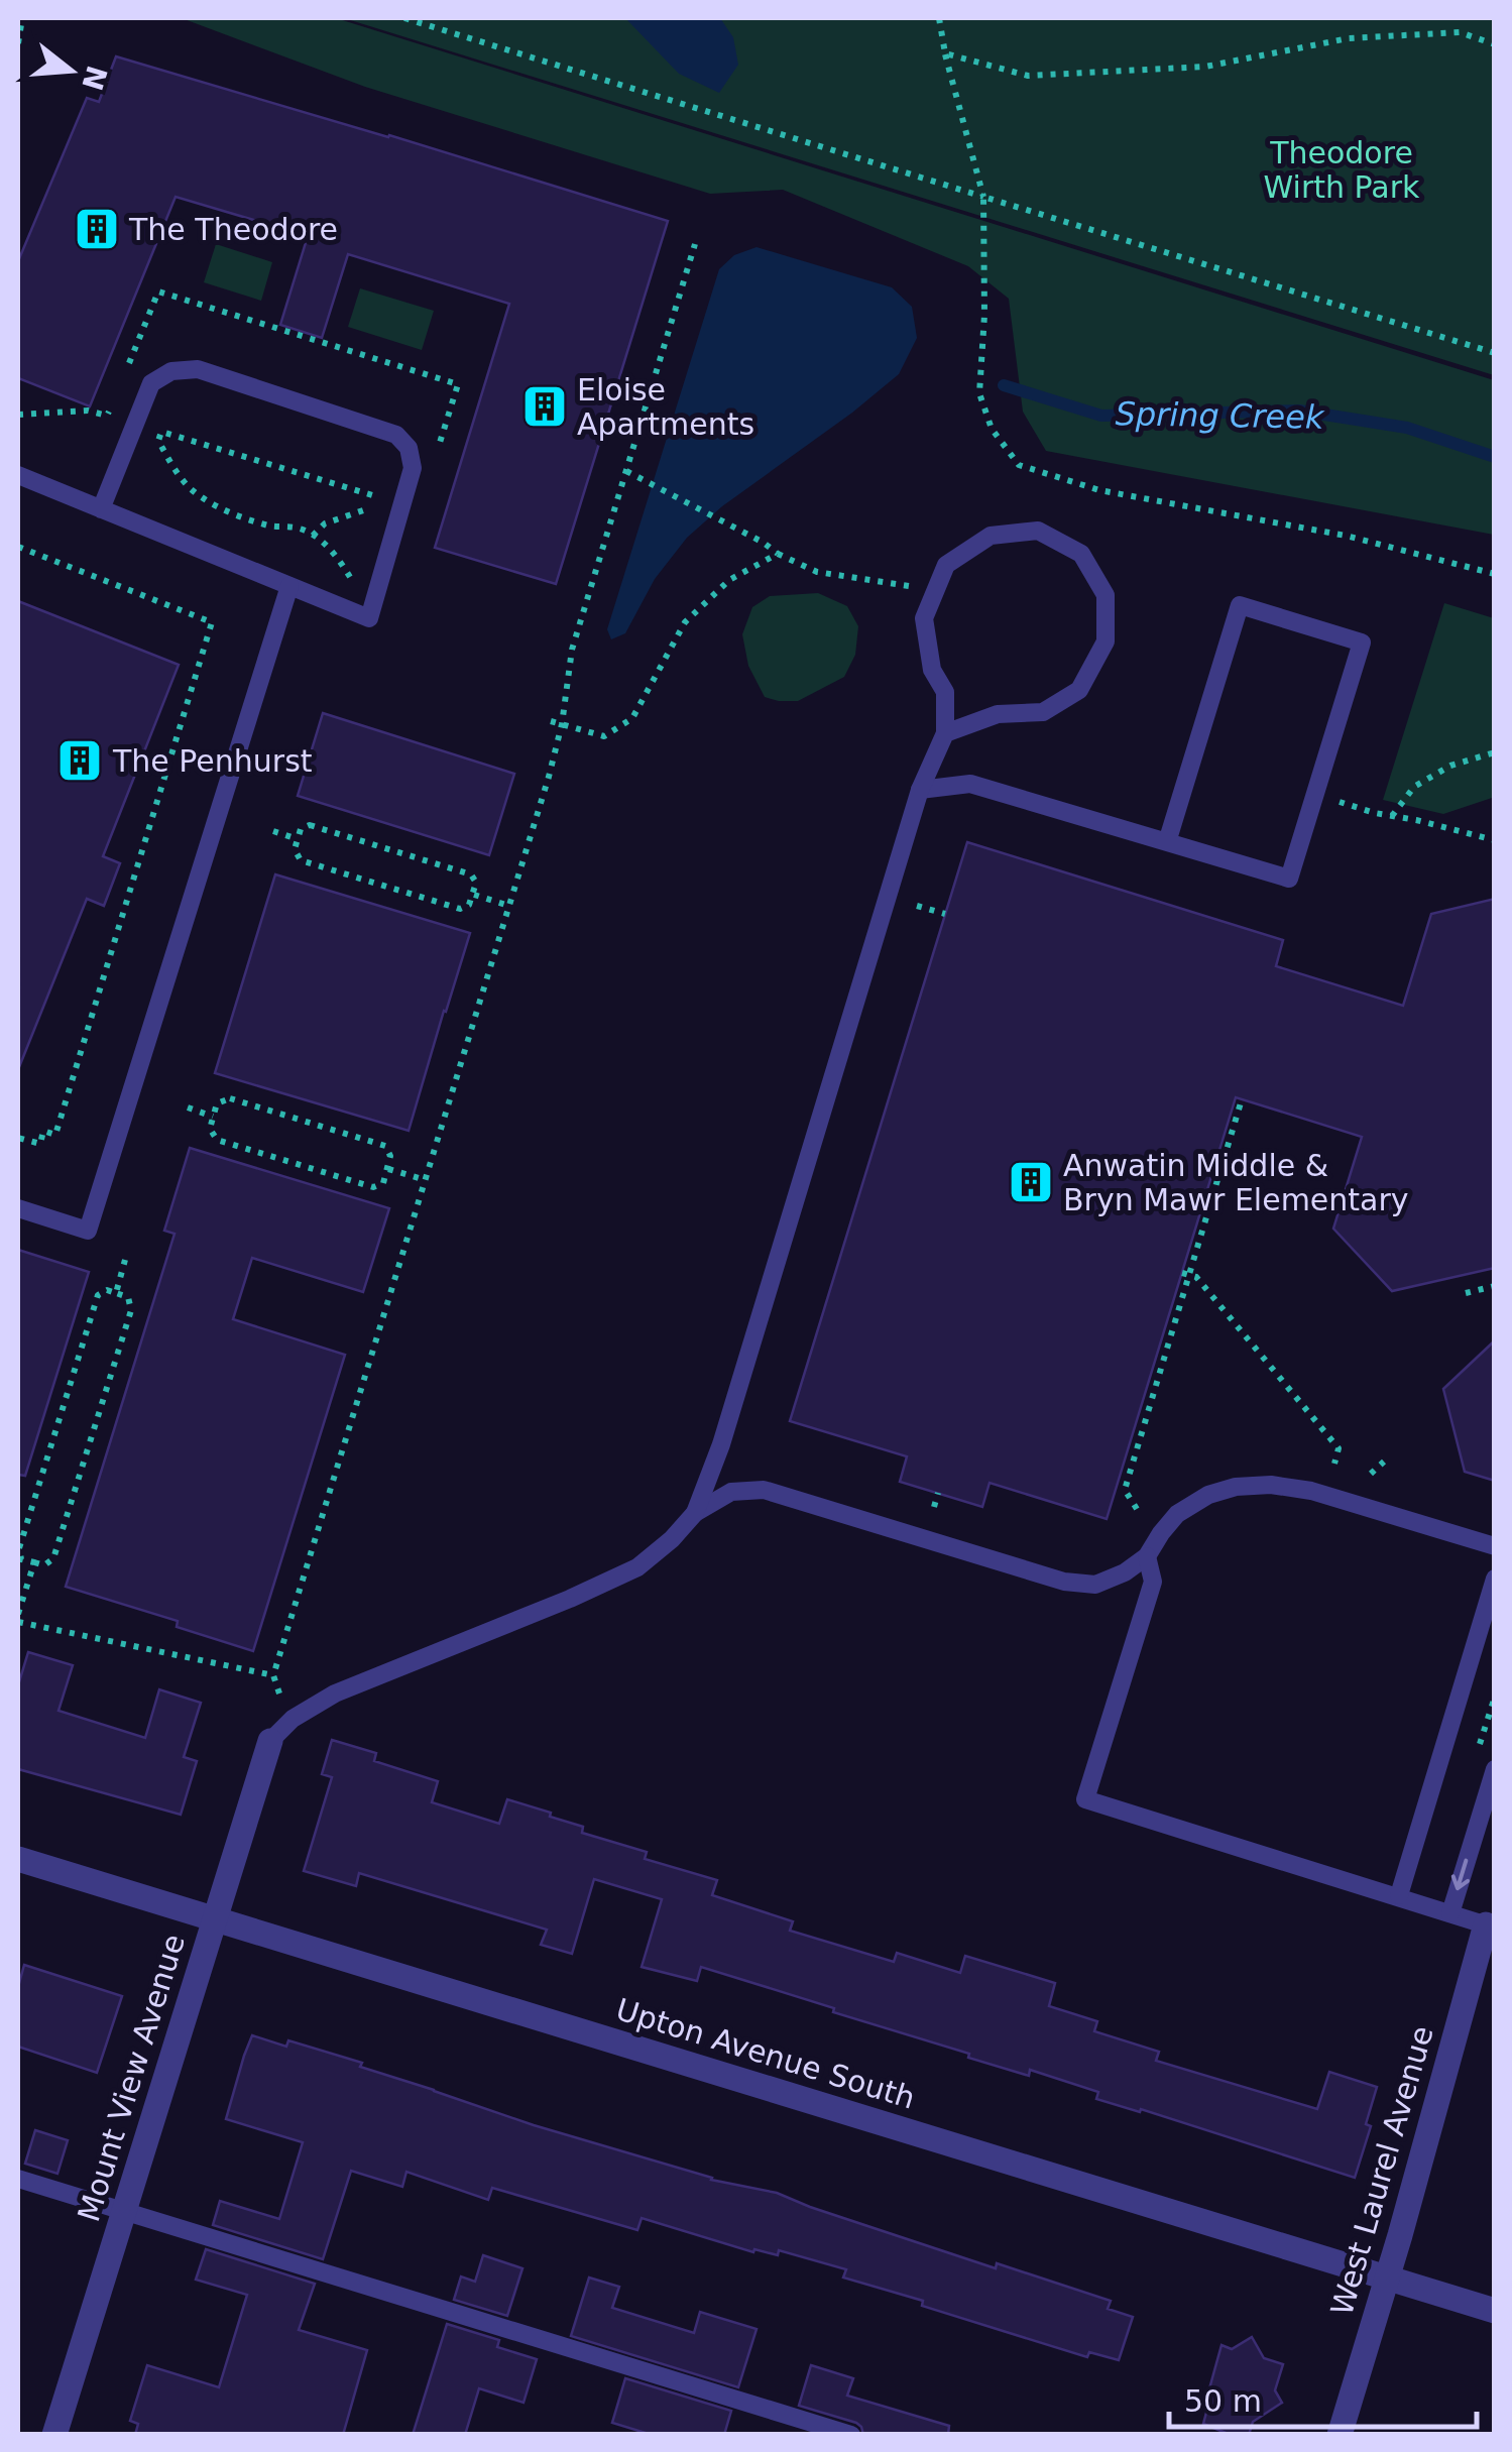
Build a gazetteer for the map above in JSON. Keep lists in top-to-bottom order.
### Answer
{
  "streets": {
    "street": ["Upton Avenue South", "Mount View Avenue", "West Laurel Avenue"]
  },
  "crossings": [
    ["Upton Avenue South", "Mount View Avenue"],
    ["Upton Avenue South", "West Laurel Avenue"]
  ],
  "water": ["Spring Creek"],
  "parks": ["Theodore Wirth Park"],
  "places": {
    "building": [
      "The Theodore",
      "Eloise Apartments",
      "The Penhurst",
      "Anwatin Middle & Bryn Mawr Elementary"
    ]
  },
  "scale_bar": "50 m",
  "north": "right"
}
